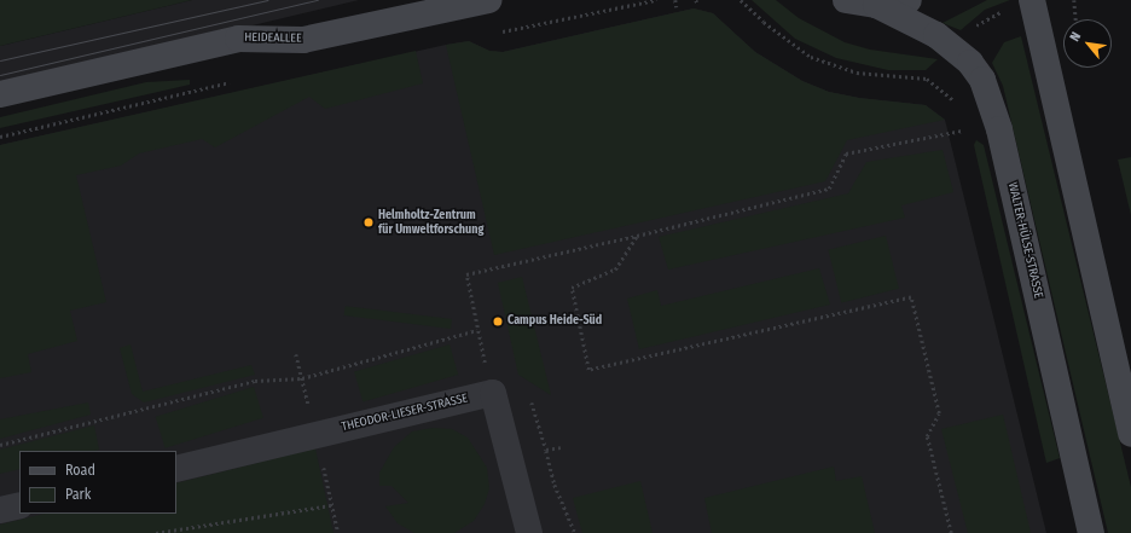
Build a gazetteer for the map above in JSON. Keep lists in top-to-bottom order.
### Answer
{
  "streets": {
    "street": ["HEIDEALLEE", "WALTER-HÜLSE-STRASSE", "THEODOR-LIESER-STRASSE"]
  },
  "places": ["Helmholtz-Zentrum für Umweltforschung", "Campus Heide-Süd"],
  "legend": ["Road", "Park"],
  "north": "top left"
}
